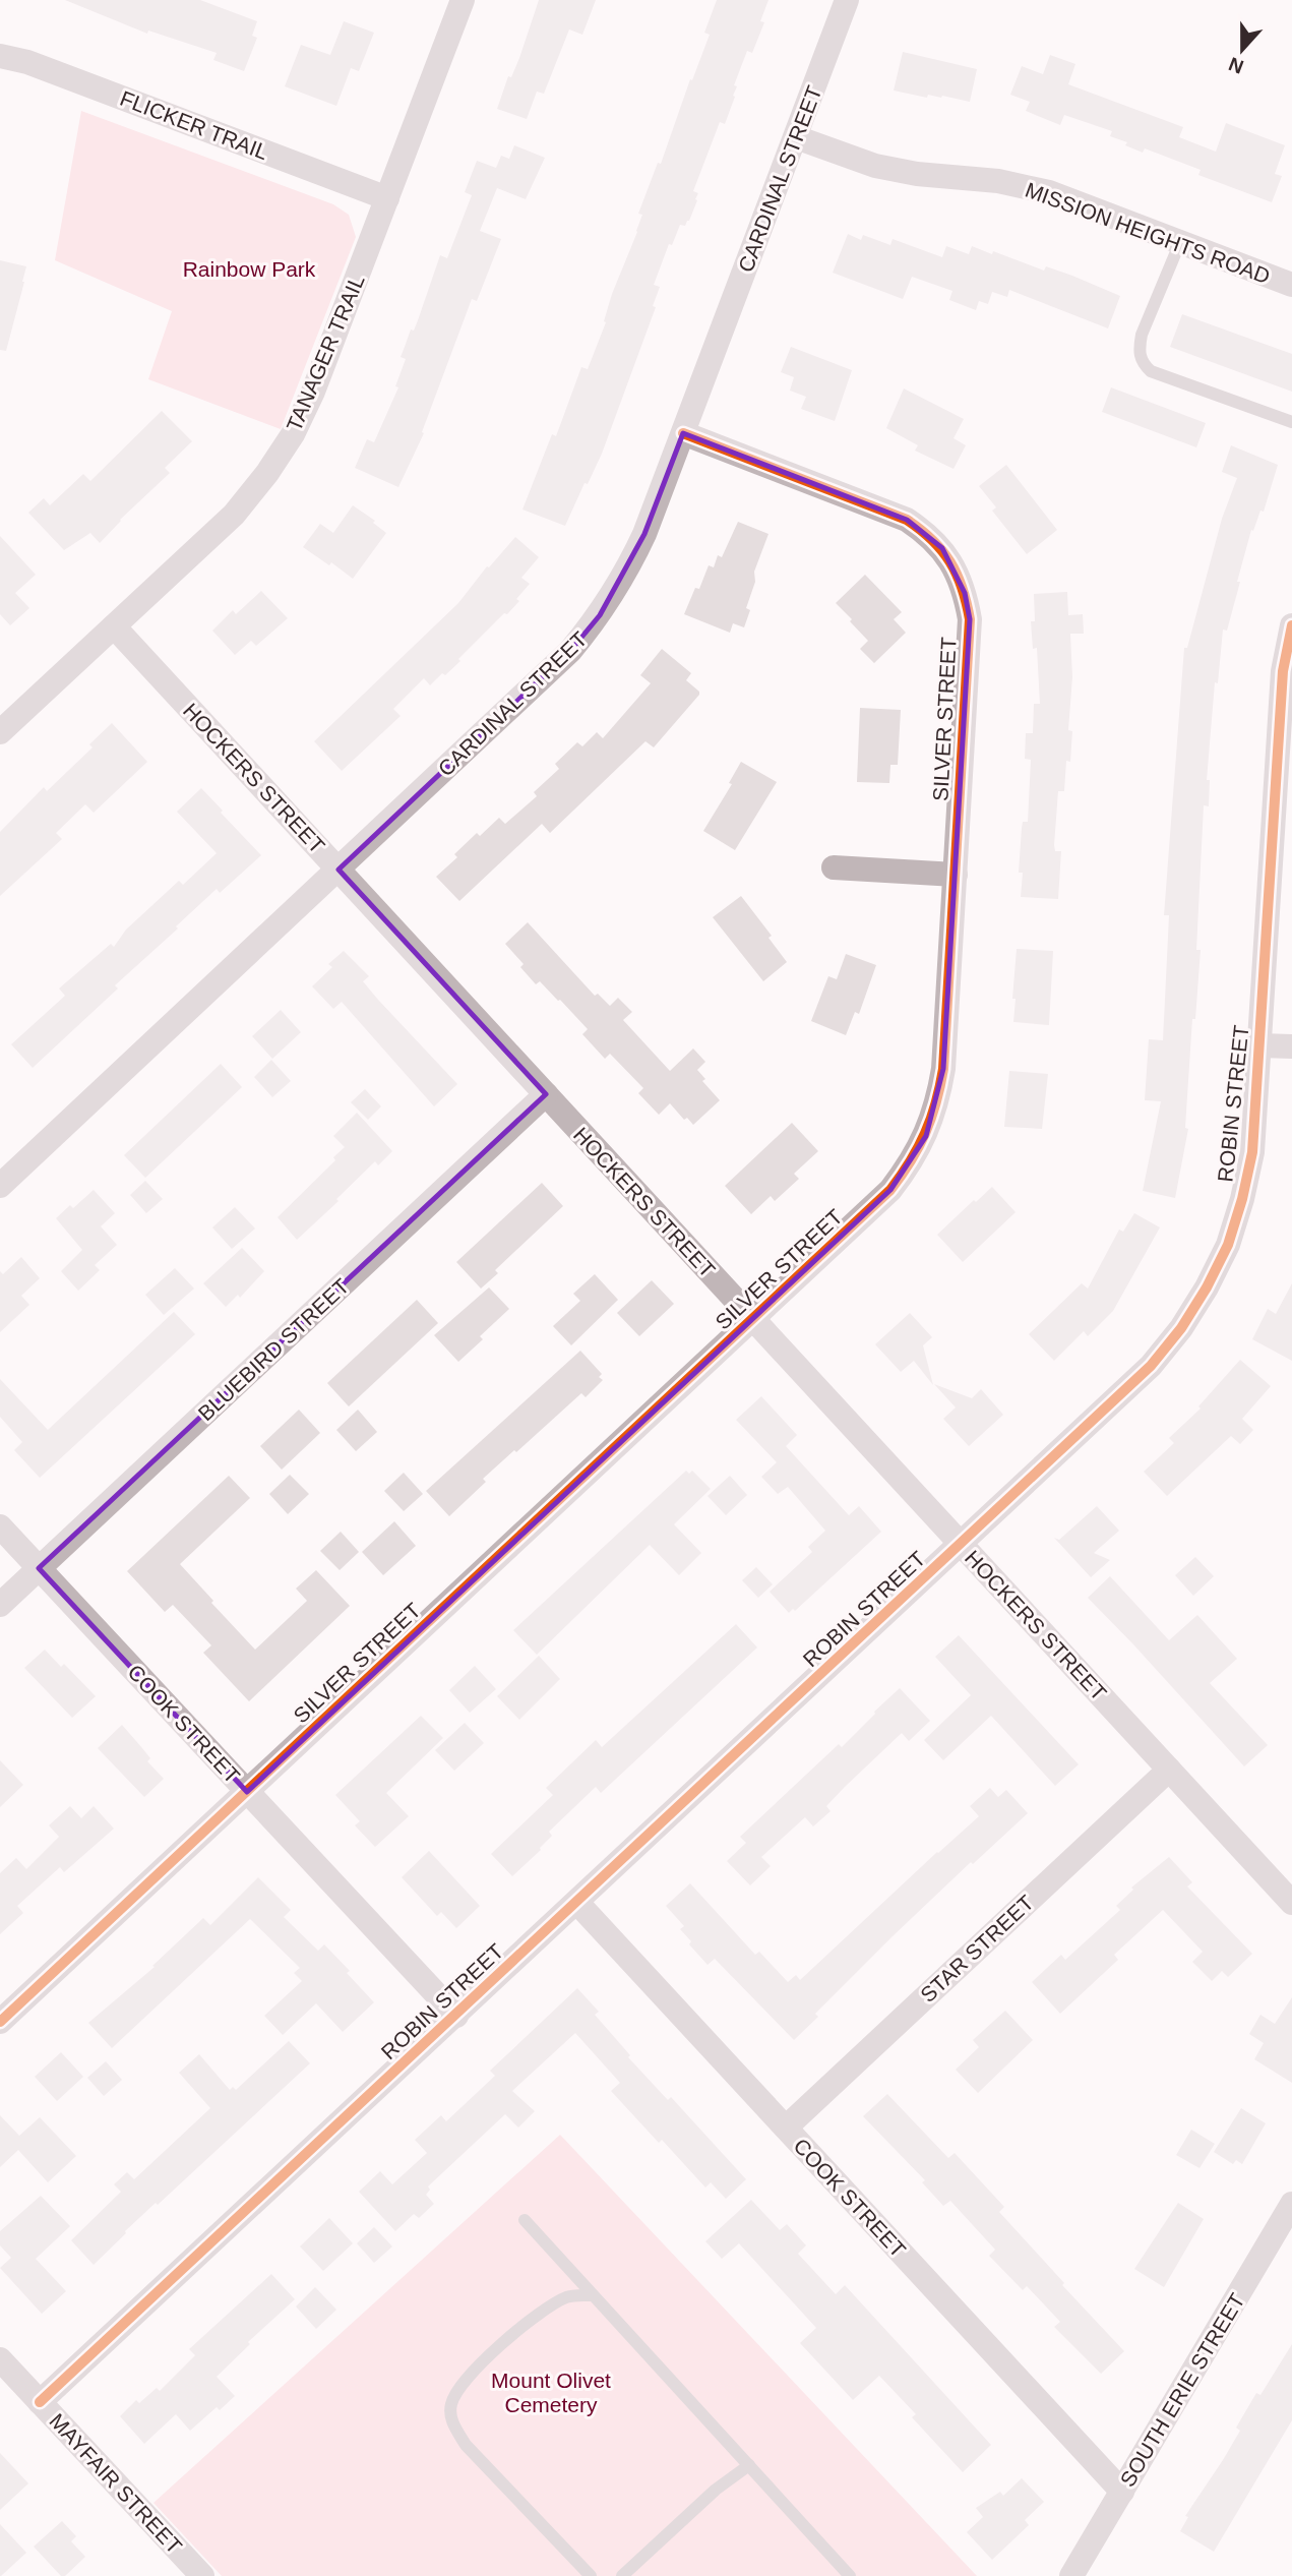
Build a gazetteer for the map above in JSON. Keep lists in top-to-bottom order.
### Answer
{
  "streets": {
    "street": [
      "FLICKER TRAIL",
      "CARDINAL STREET",
      "MISSION HEIGHTS ROAD",
      "TANAGER TRAIL",
      "SILVER STREET",
      "HOCKERS STREET",
      "ROBIN STREET",
      "BLUEBIRD STREET",
      "COOK STREET",
      "STAR STREET",
      "SOUTH ERIE STREET",
      "MAYFAIR STREET"
    ]
  },
  "crossings": [
    ["FLICKER TRAIL", "TANAGER TRAIL"],
    ["CARDINAL STREET", "MISSION HEIGHTS ROAD"],
    ["CARDINAL STREET", "SILVER STREET"],
    ["CARDINAL STREET", "HOCKERS STREET"],
    ["TANAGER TRAIL", "HOCKERS STREET"],
    ["SILVER STREET", "HOCKERS STREET"],
    ["SILVER STREET", "COOK STREET"],
    ["HOCKERS STREET", "ROBIN STREET"],
    ["HOCKERS STREET", "BLUEBIRD STREET"],
    ["HOCKERS STREET", "STAR STREET"],
    ["ROBIN STREET", "COOK STREET"],
    ["ROBIN STREET", "MAYFAIR STREET"],
    ["BLUEBIRD STREET", "COOK STREET"],
    ["COOK STREET", "STAR STREET"],
    ["COOK STREET", "SOUTH ERIE STREET"]
  ],
  "parks": ["Rainbow Park", "Mount Olivet Cemetery"],
  "north": "bottom"
}
